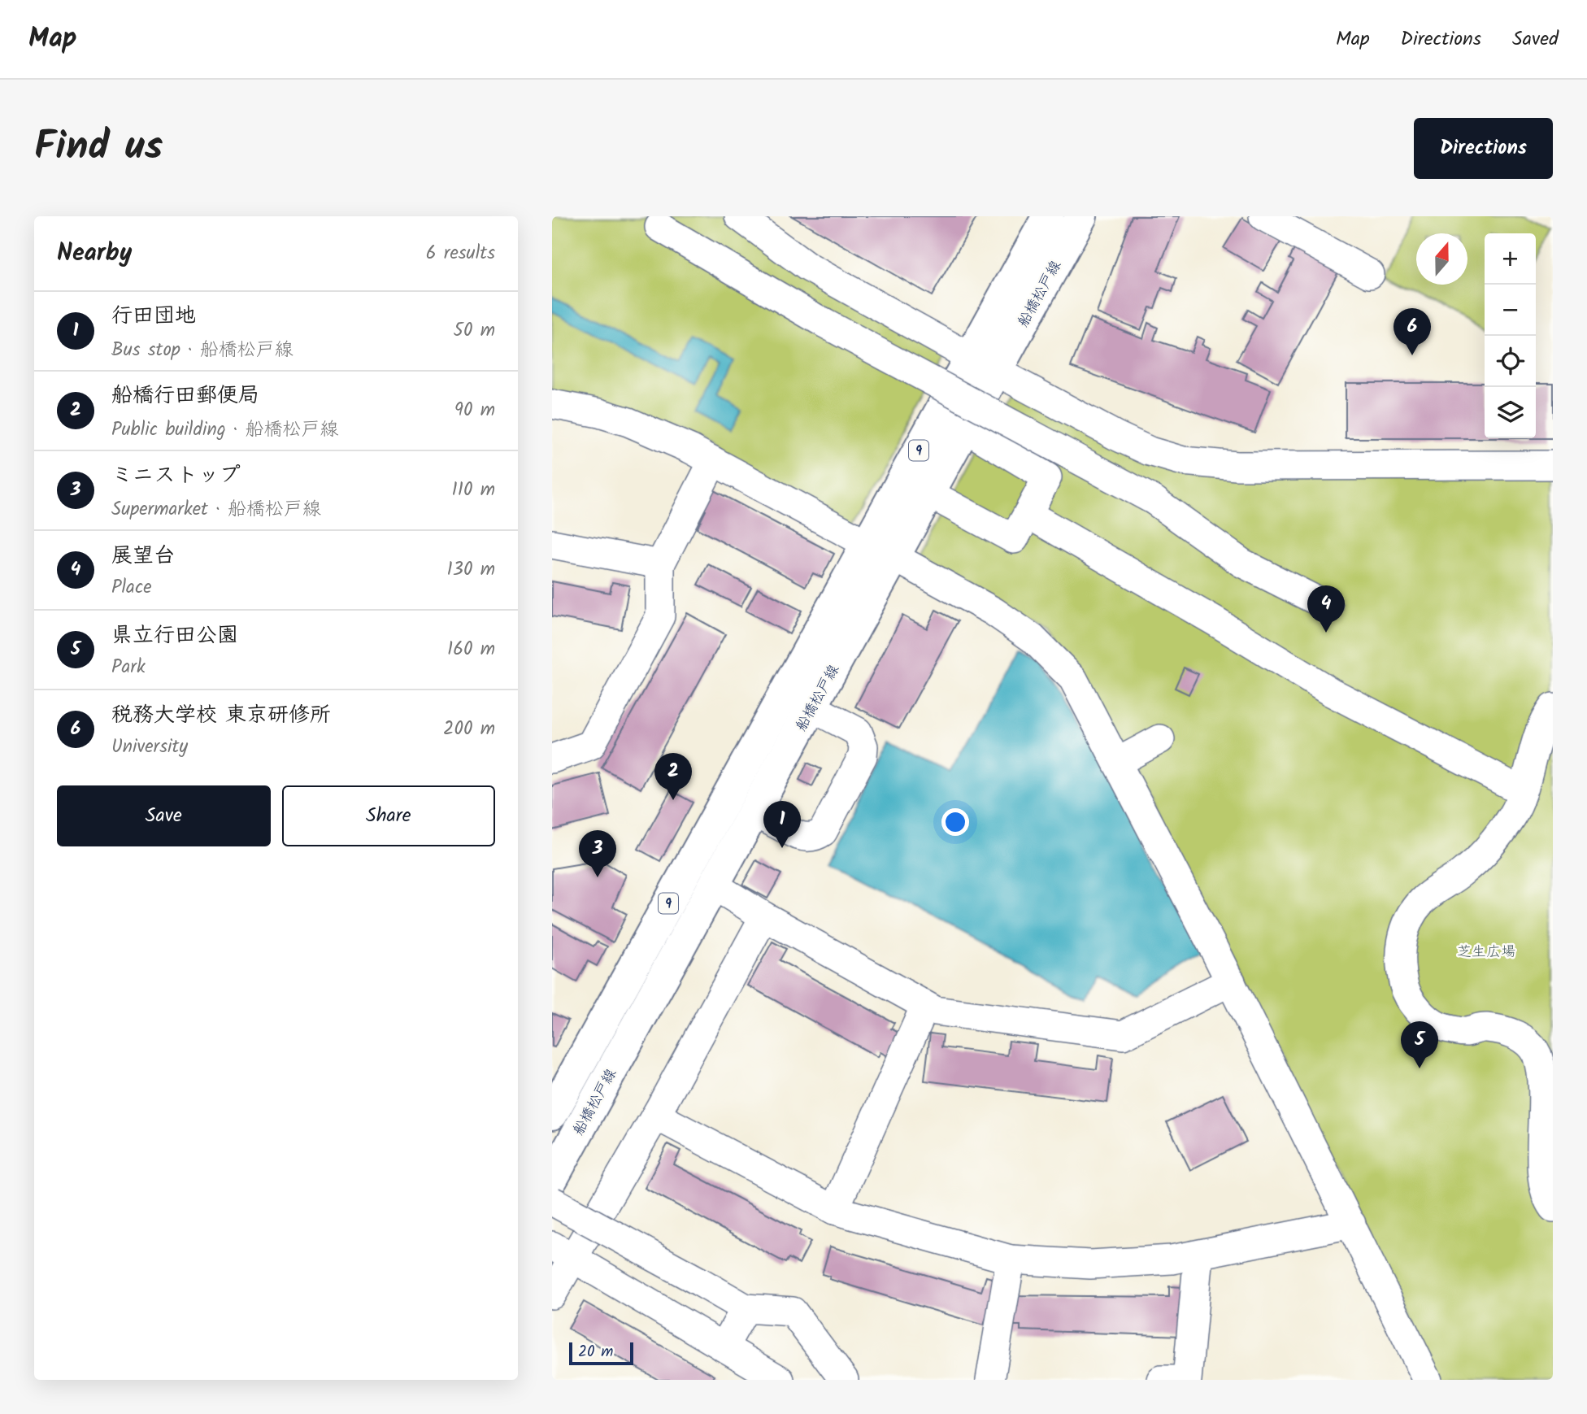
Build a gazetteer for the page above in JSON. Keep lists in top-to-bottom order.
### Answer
{
  "streets": {
    "main road": ["船橋松戸線", "9"]
  },
  "parks": ["芝生広場"],
  "scale_bar": "20 m",
  "north": "top",
  "page": {
    "header": "Map",
    "nav": ["Map", "Directions", "Saved"],
    "title": "Find us",
    "buttons": [
      "Directions",
      ["Save", "Share"]
    ],
    "heading": ["Nearby", "6 results"],
    "map_buttons": ["+", "−"],
    "list": [
      {
        "mark": "1",
        "name": "行田団地",
        "note": "Bus stop · 船橋松戸線",
        "value": "50 m"
      },
      {
        "mark": "2",
        "name": "船橋行田郵便局",
        "note": "Public building · 船橋松戸線",
        "value": "90 m"
      },
      {
        "mark": "3",
        "name": "ミニストップ",
        "note": "Supermarket · 船橋松戸線",
        "value": "110 m"
      },
      {
        "mark": "4",
        "name": "展望台",
        "note": "Place",
        "value": "130 m"
      },
      {
        "mark": "5",
        "name": "県立行田公園",
        "note": "Park",
        "value": "160 m"
      },
      {
        "mark": "6",
        "name": "税務大学校 東京研修所",
        "note": "University",
        "value": "200 m"
      }
    ],
    "pins": [
      "6",
      "4",
      "2",
      "1",
      "3",
      "5"
    ],
    "scale": "20 m"
  }
}
